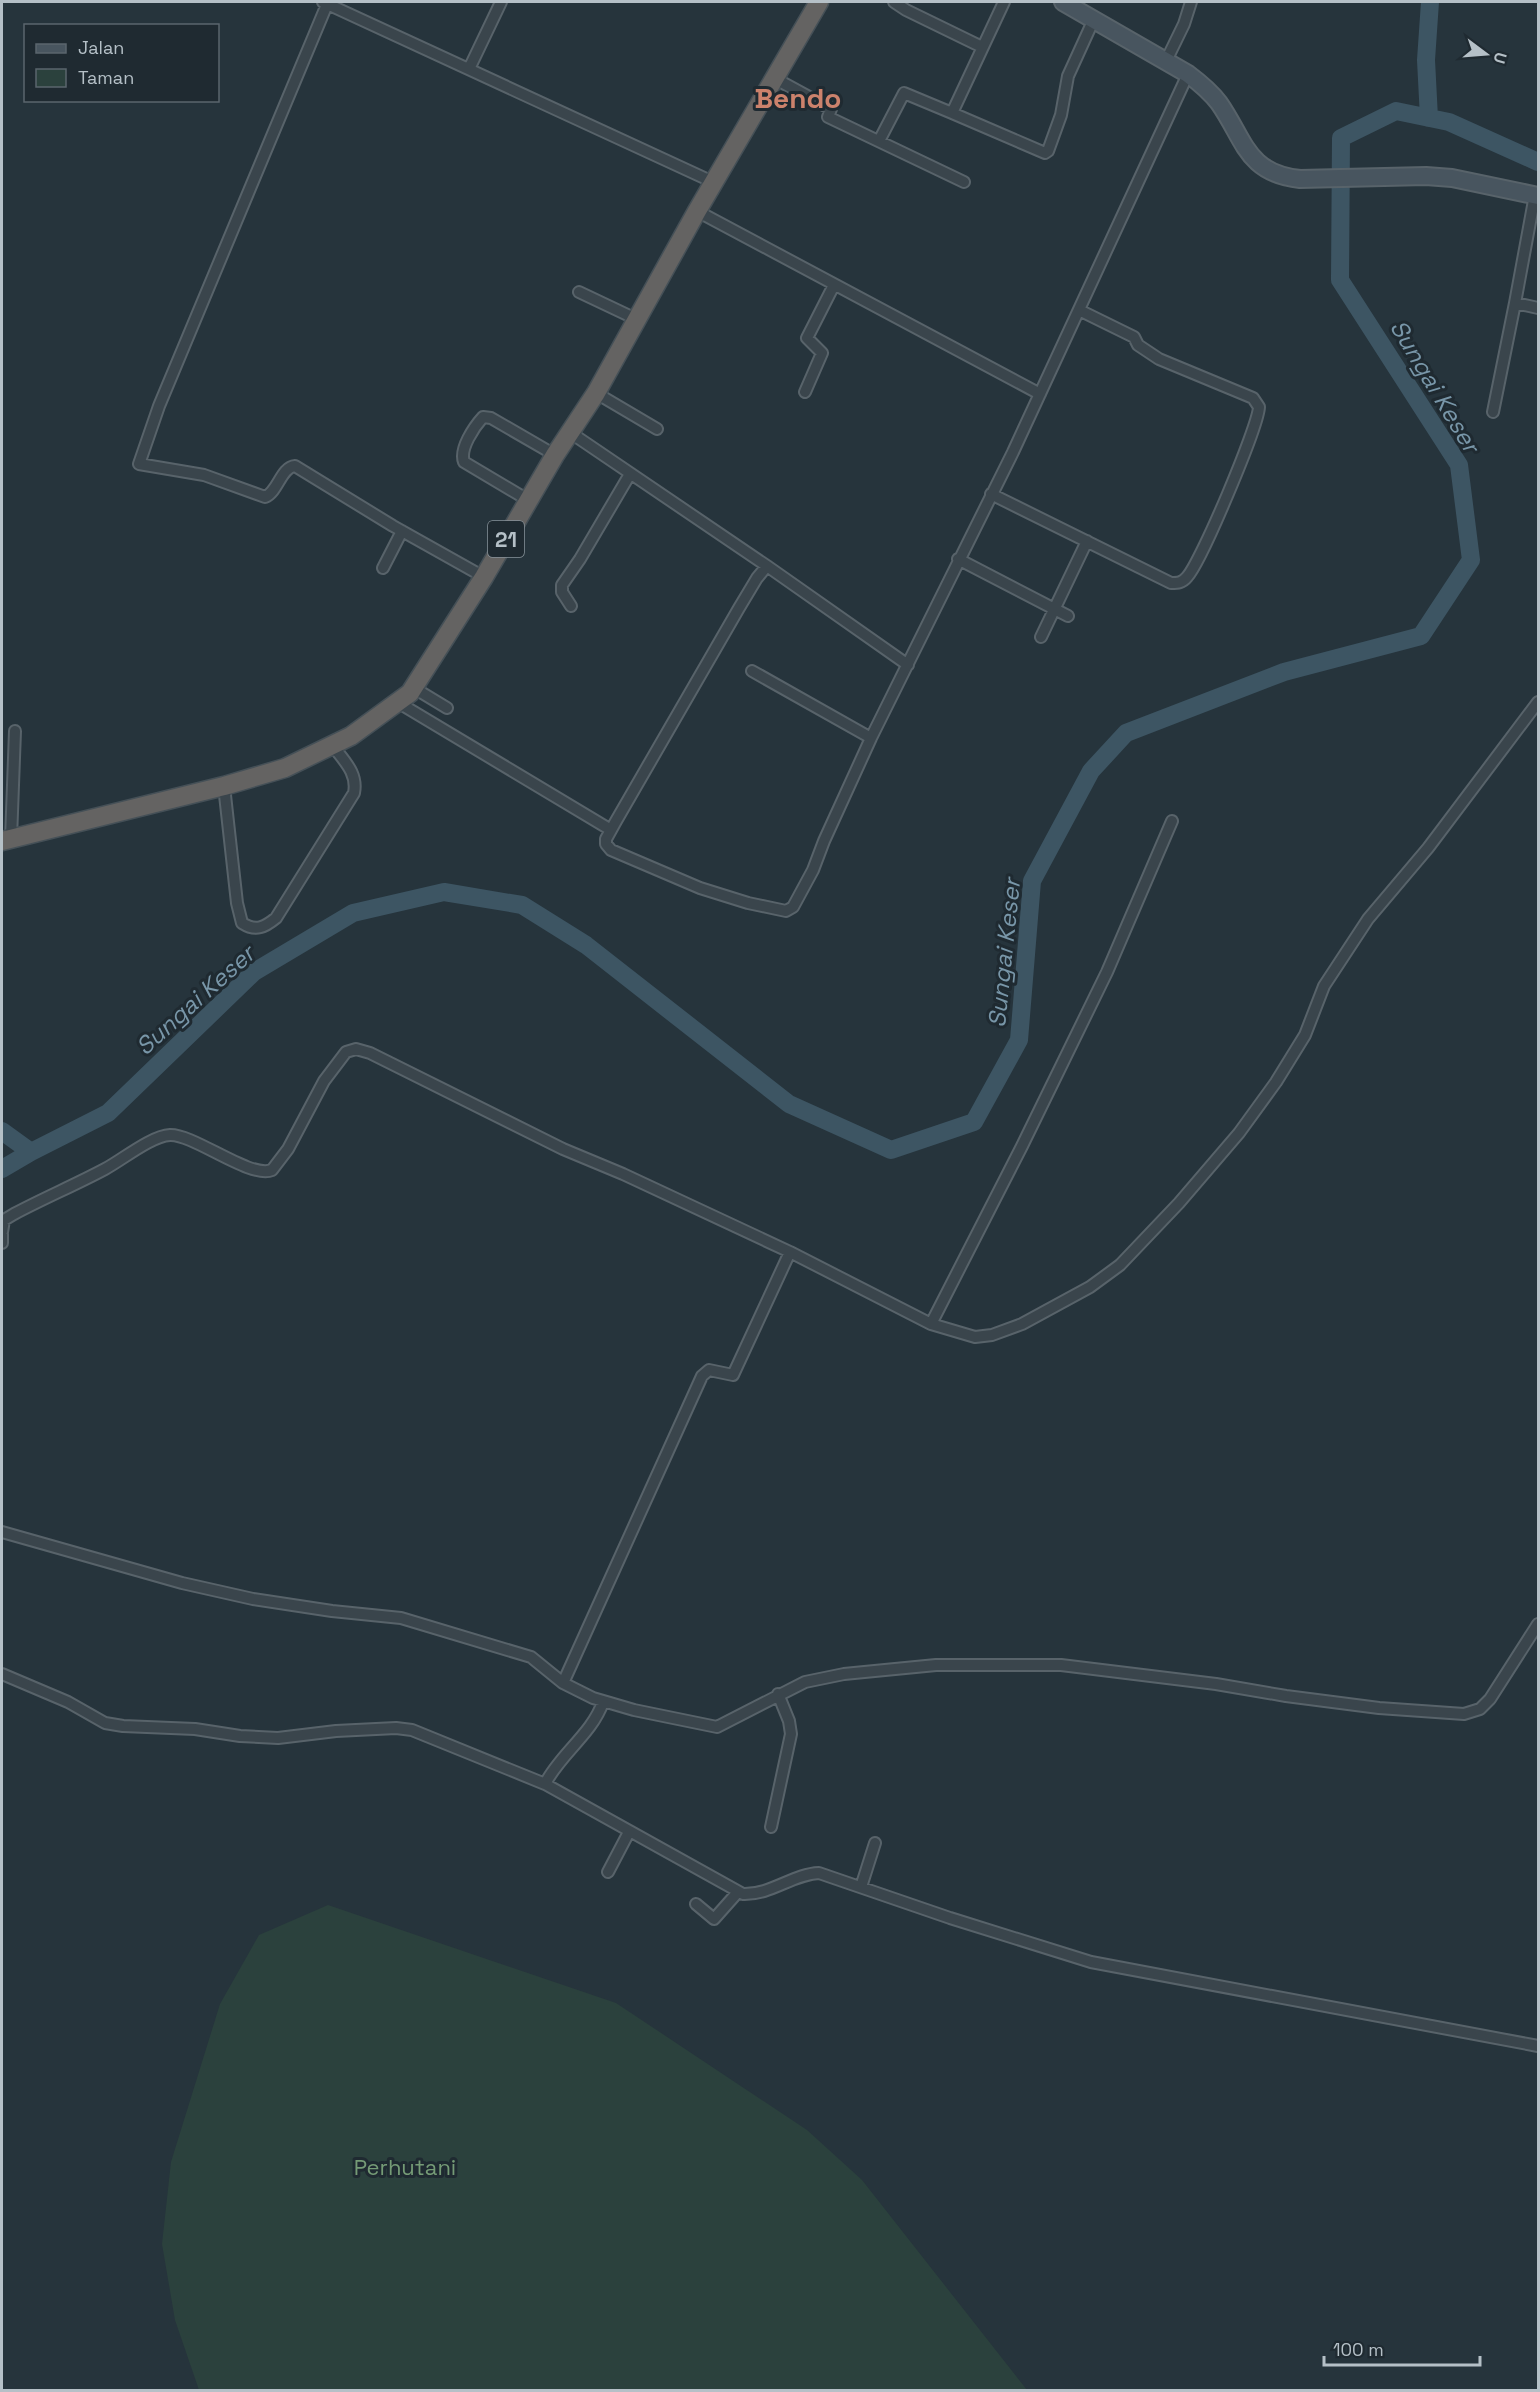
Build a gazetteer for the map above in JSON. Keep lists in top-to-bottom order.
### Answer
{
  "streets": {
    "highway": ["21"]
  },
  "districts": ["Bendo"],
  "water": ["Sungai Keser"],
  "parks": ["Perhutani"],
  "legend": ["Jalan", "Taman"],
  "scale_bar": "100 m",
  "north": "right"
}
